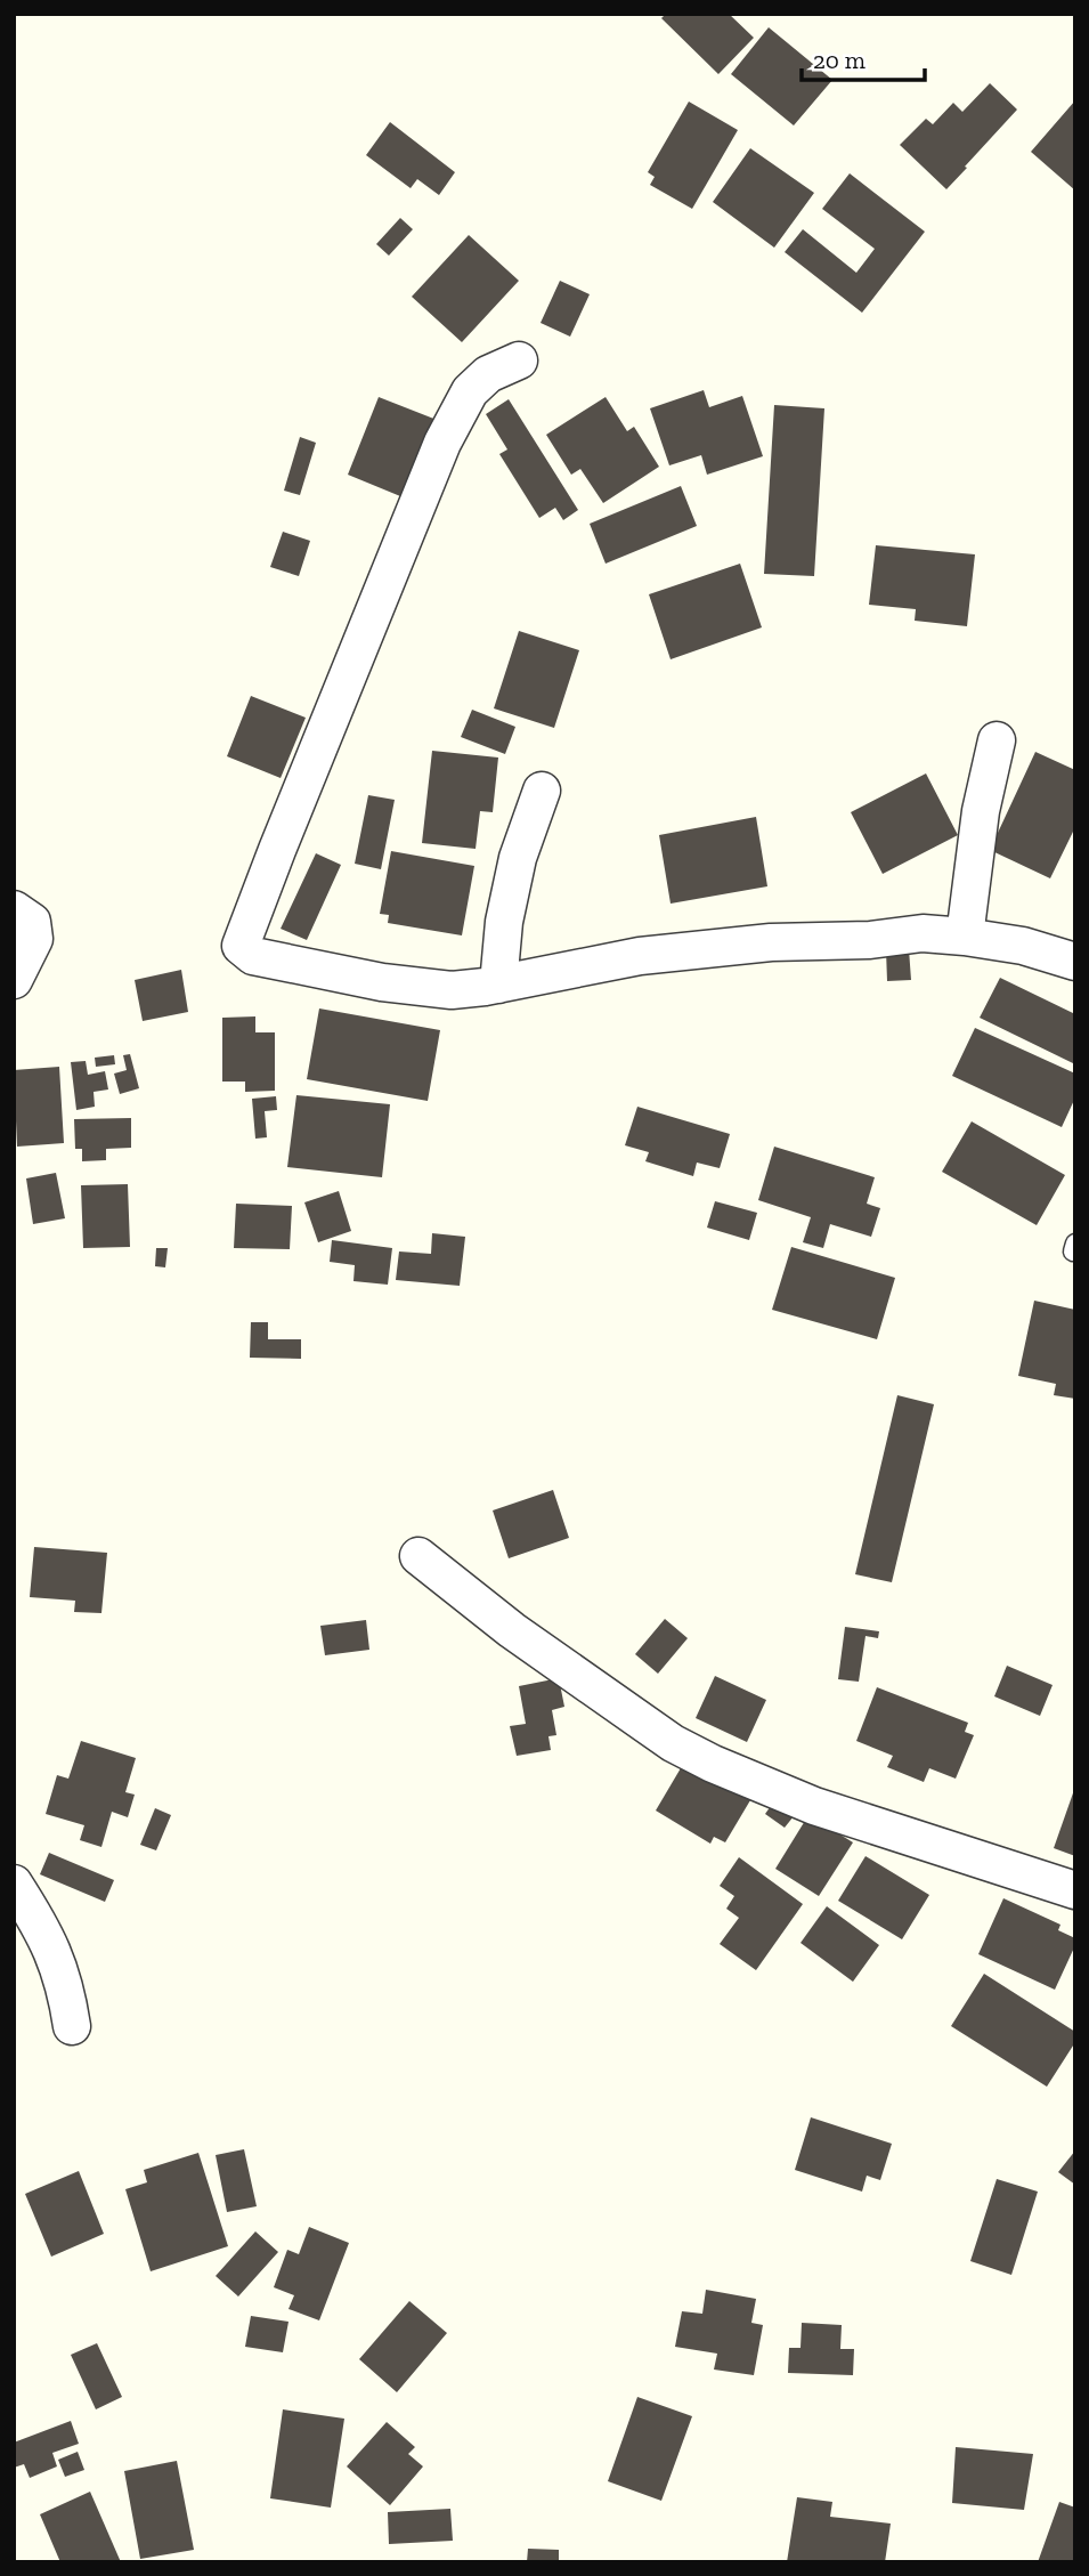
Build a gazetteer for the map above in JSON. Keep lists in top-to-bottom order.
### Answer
{
  "scale_bar": "20 m"
}
